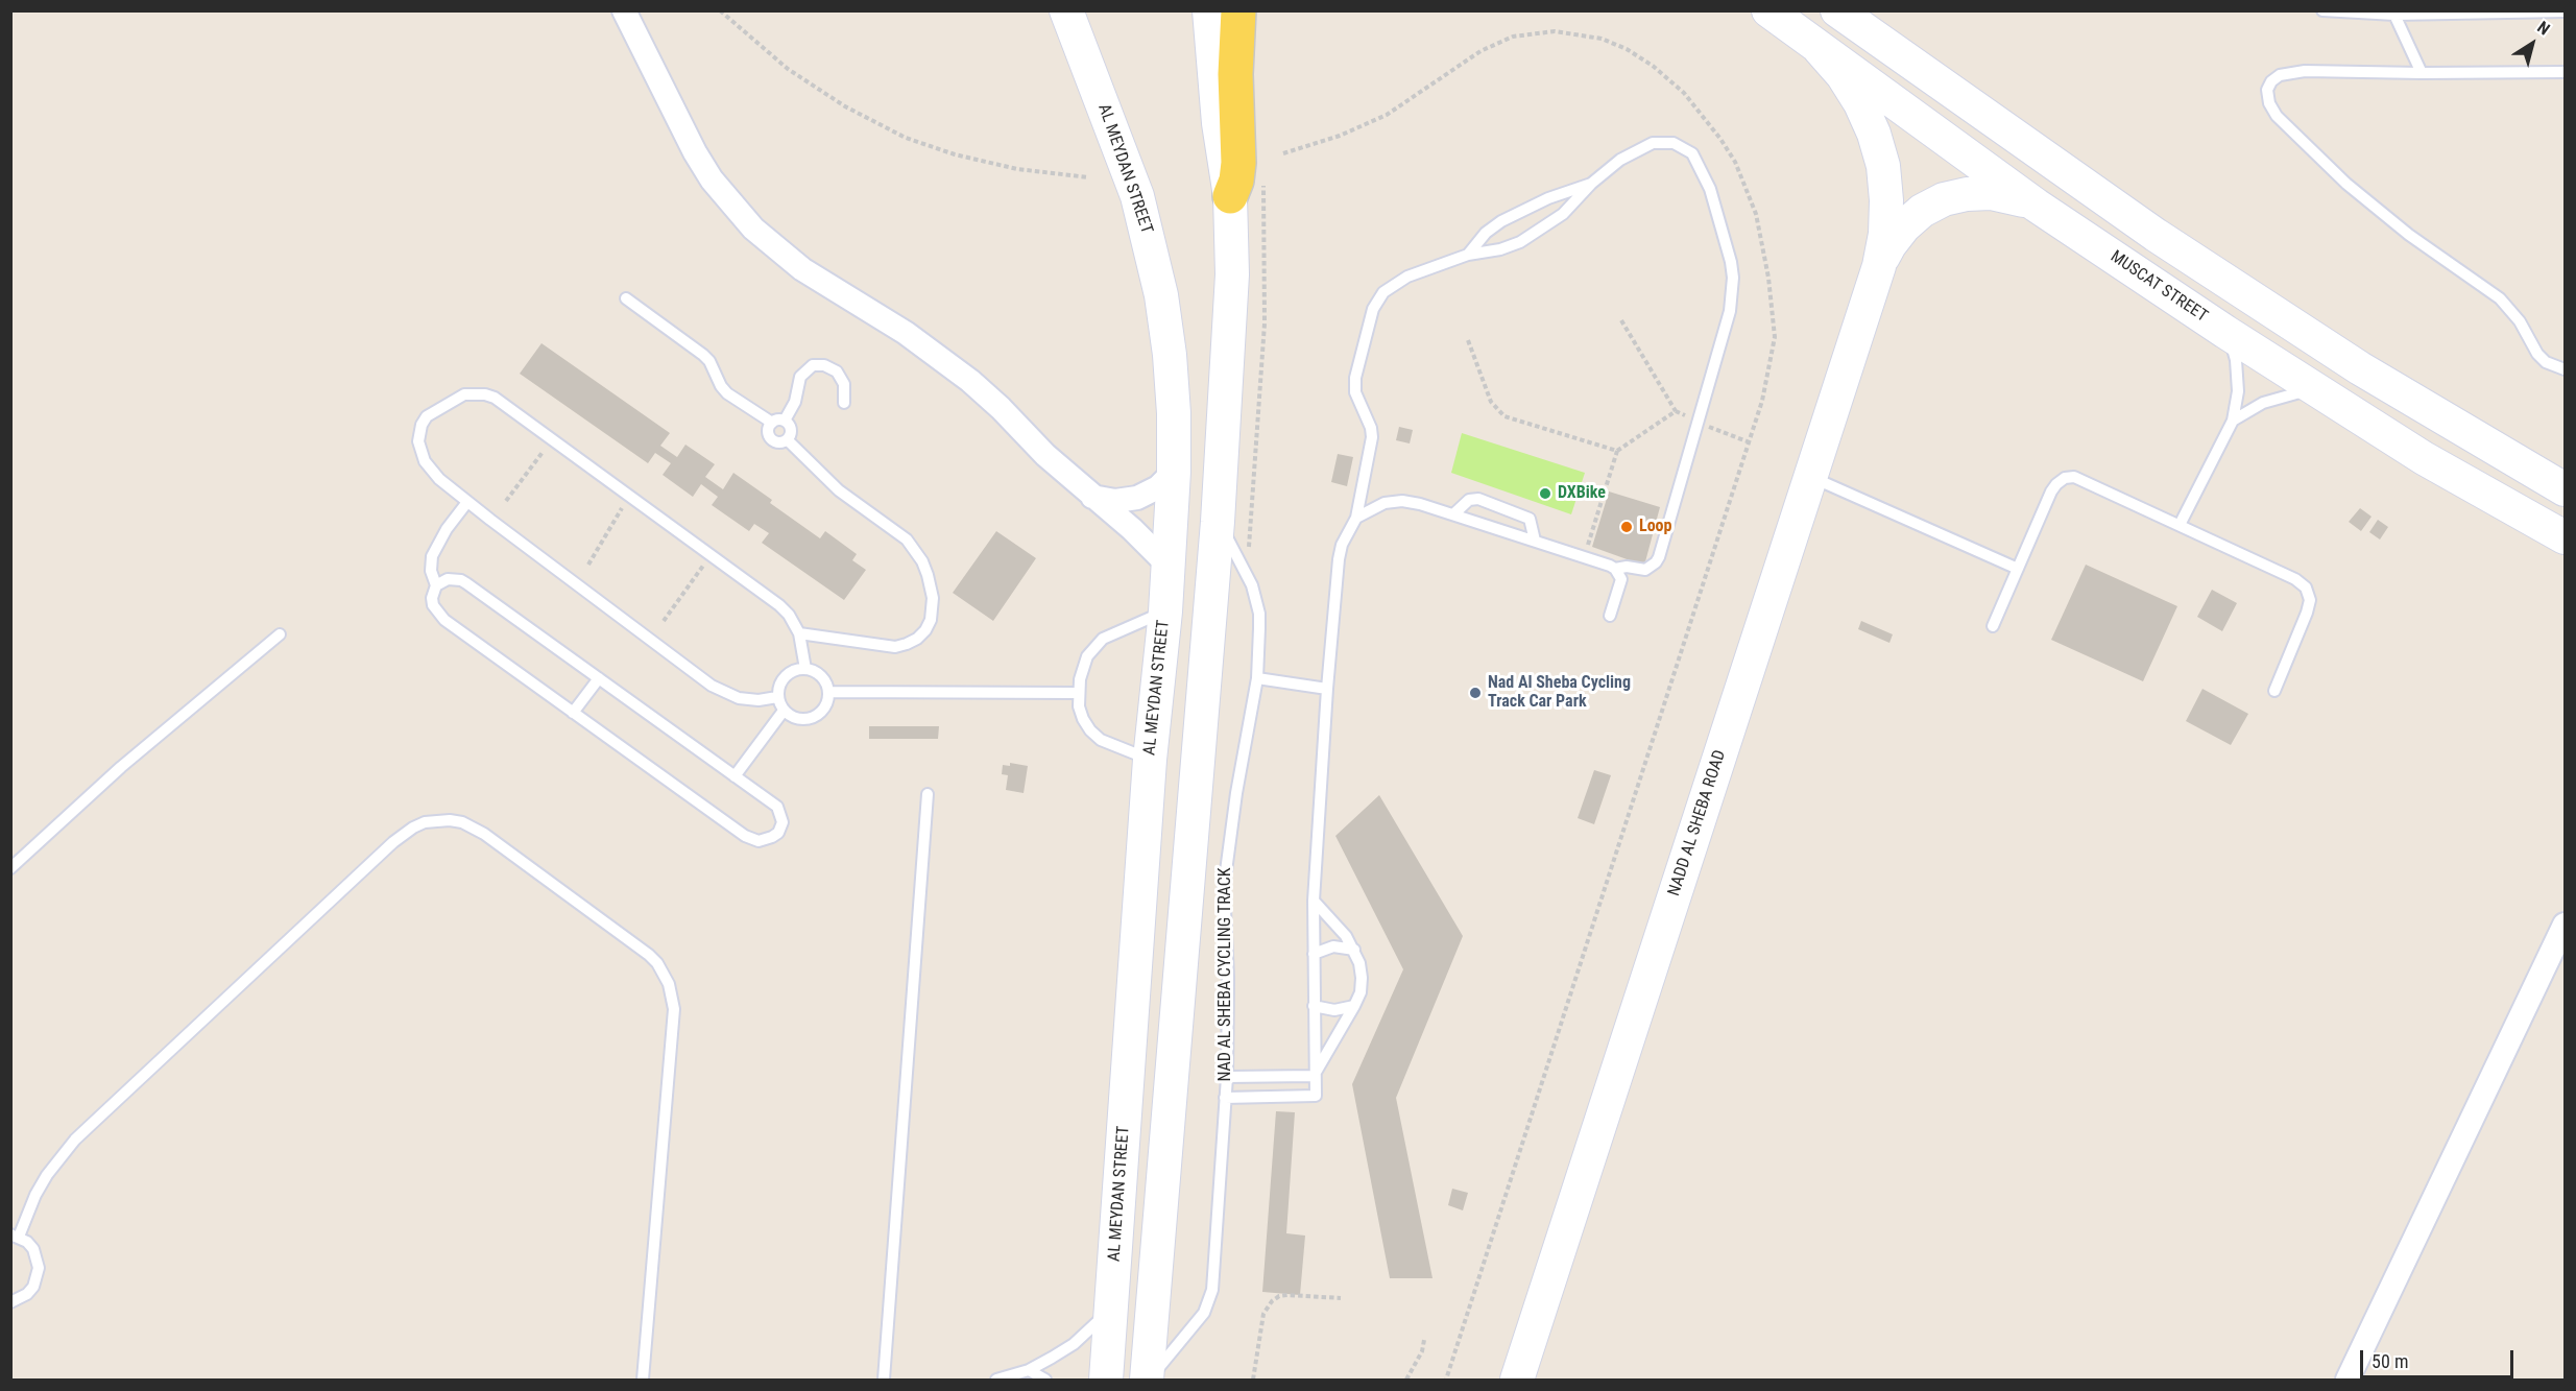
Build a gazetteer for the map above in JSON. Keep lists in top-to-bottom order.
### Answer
{
  "streets": {
    "street": ["AL MEYDAN STREET", "MUSCAT STREET", "NADD AL SHEBA ROAD"],
    "lane": ["NAD AL SHEBA CYCLING TRACK"]
  },
  "crossings": [
    ["MUSCAT STREET", "NADD AL SHEBA ROAD"]
  ],
  "places": ["DXBike", "Loop", "Nad Al Sheba Cycling Track Car Park"],
  "scale_bar": "50 m",
  "north": "top right"
}
